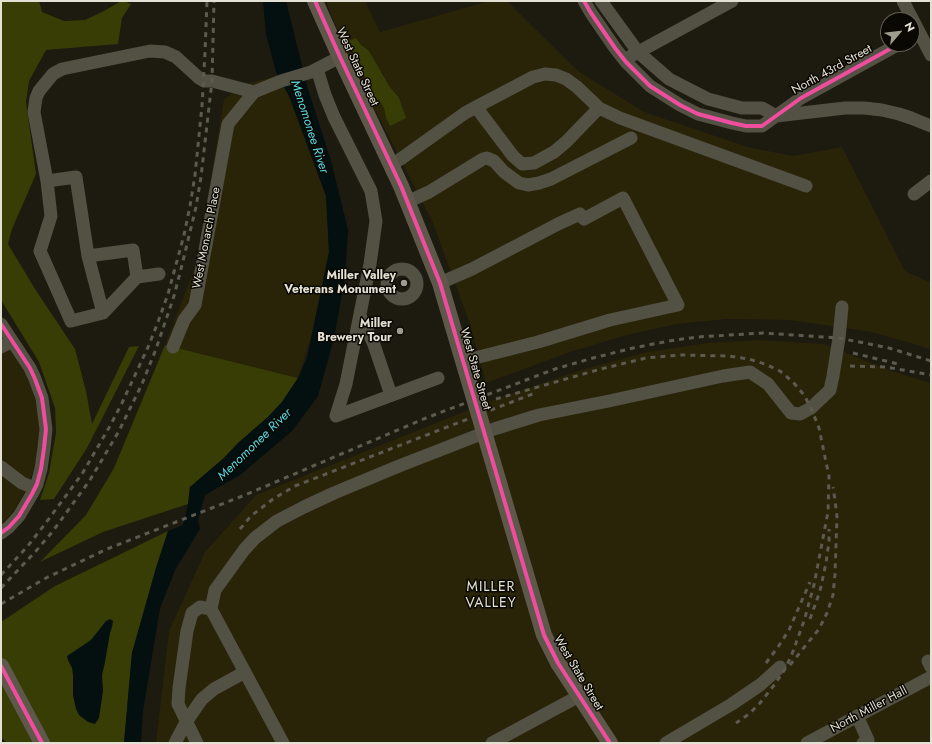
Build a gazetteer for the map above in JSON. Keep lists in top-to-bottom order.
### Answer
{
  "streets": {
    "main road": ["West State Street"],
    "street": ["North 43rd Street", "West Monarch Place", "North Miller Hall"]
  },
  "districts": ["MILLER VALLEY"],
  "water": ["Menomonee River"],
  "places": ["Miller Valley Veterans Monument", "Miller Brewery Tour"],
  "north": "top right"
}
